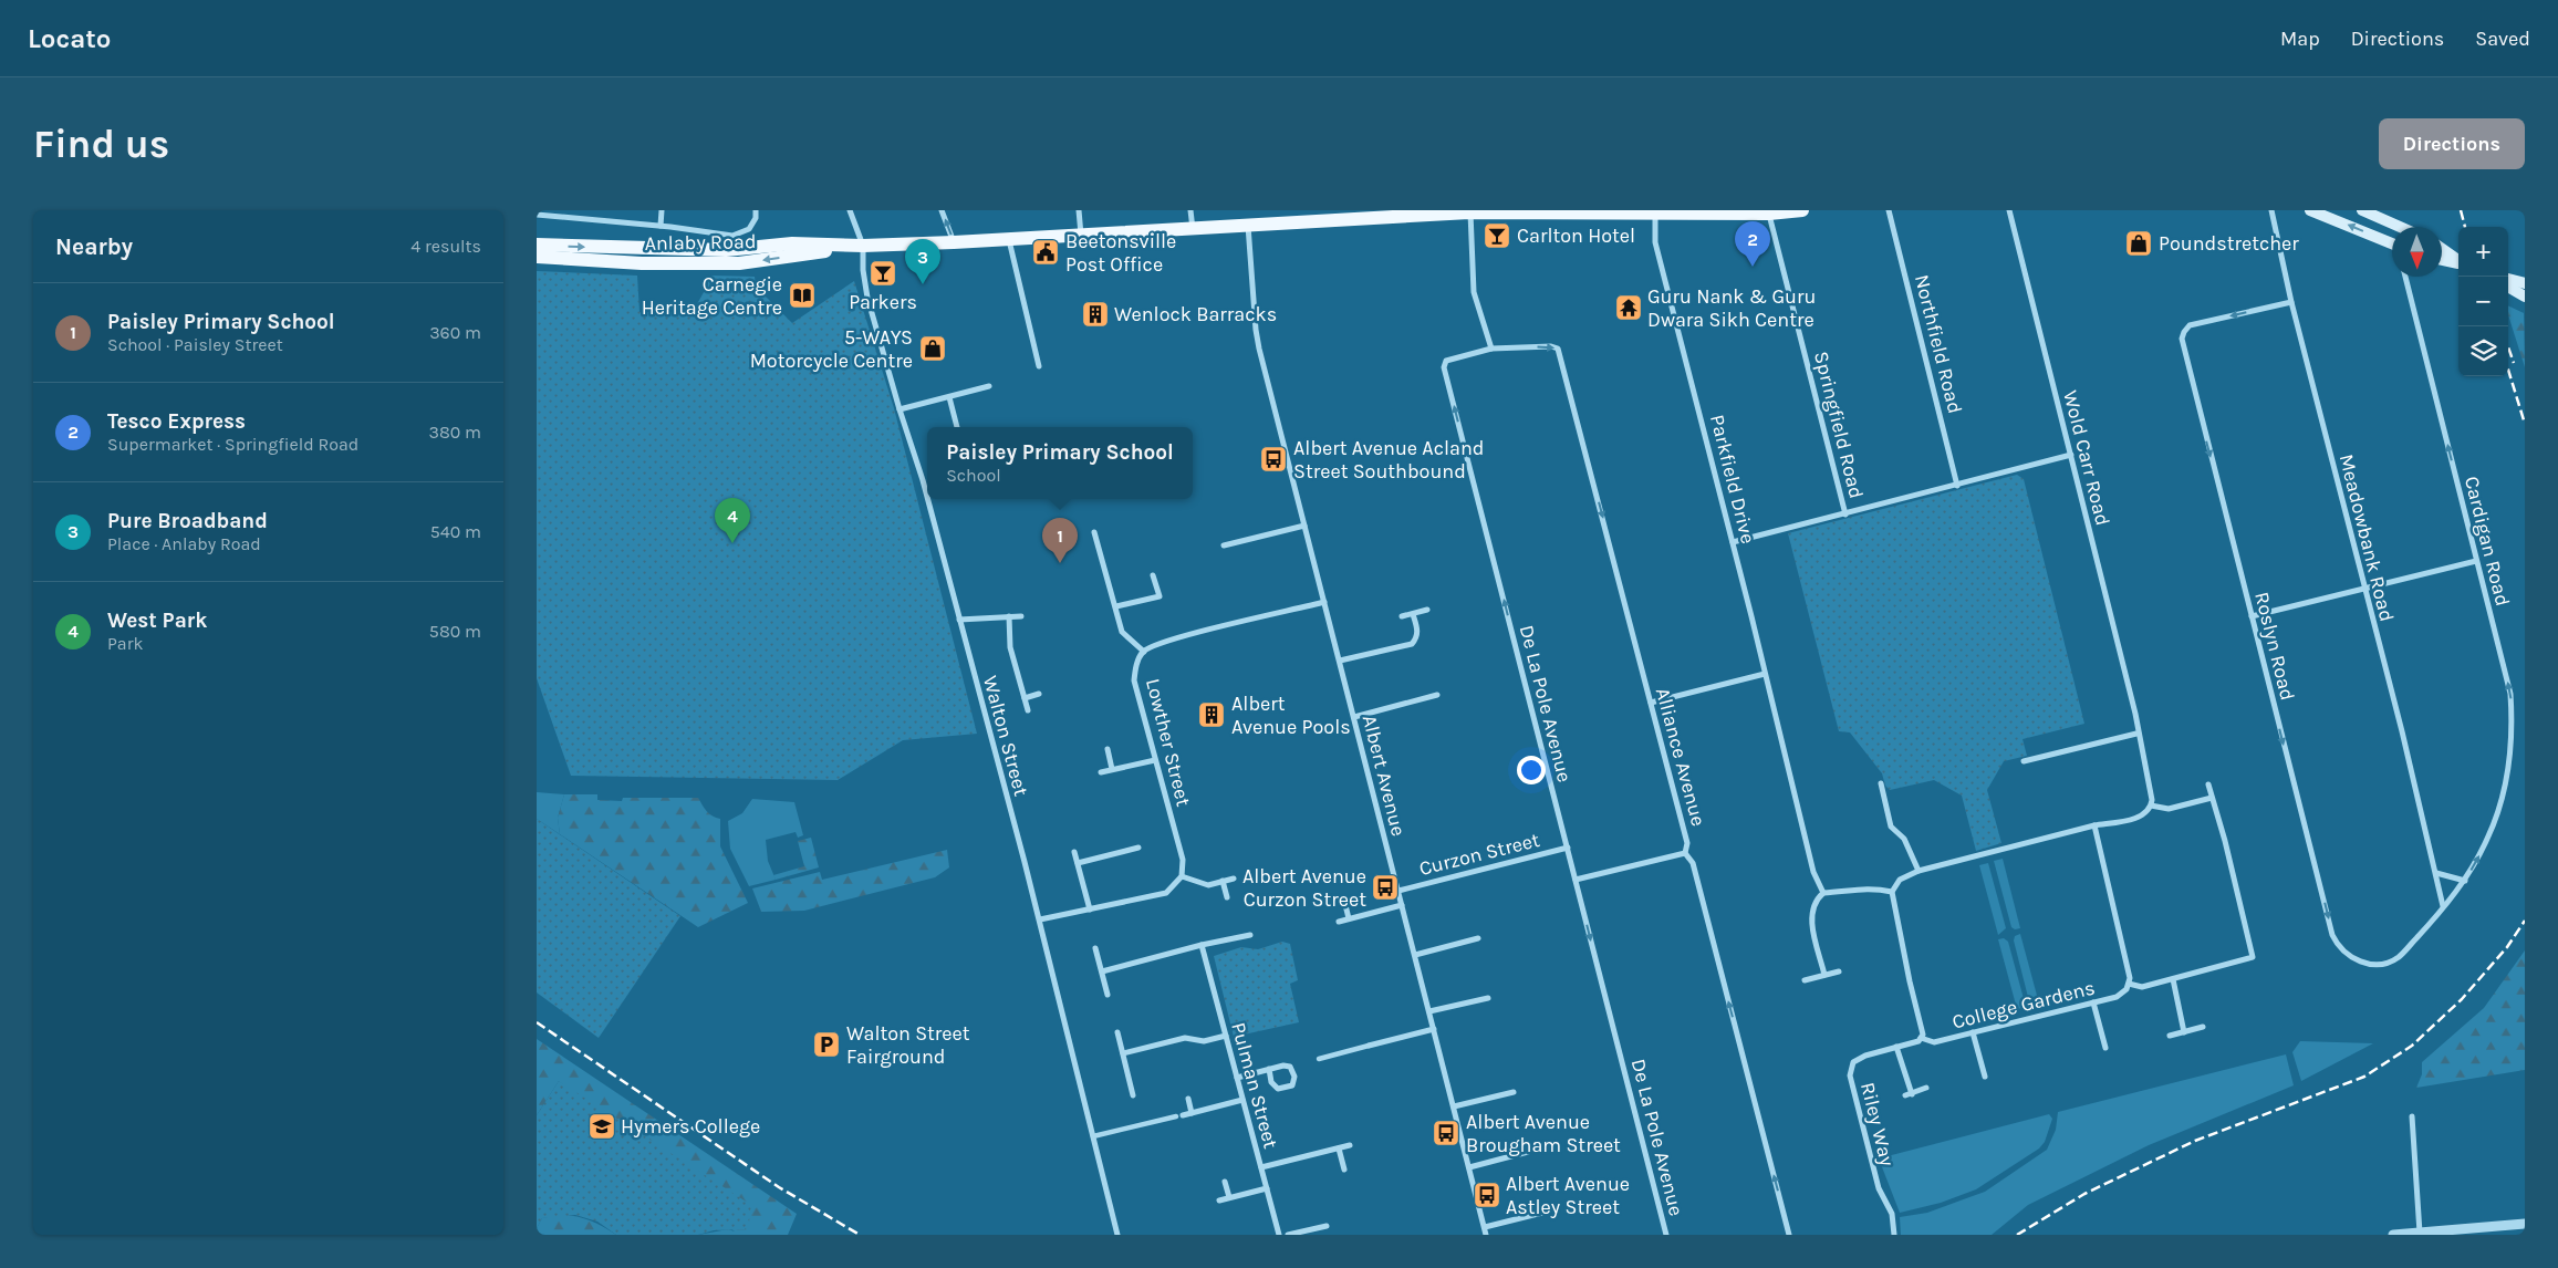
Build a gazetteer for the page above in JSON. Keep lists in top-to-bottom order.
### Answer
{
  "streets": {
    "main road": ["Anlaby Road"],
    "street": [
      "Northfield Road",
      "Springfield Road",
      "Wold Carr Road",
      "Parkfield Drive",
      "Meadowbank Road",
      "Cardigan Road",
      "Roslyn Road",
      "De La Pole Avenue",
      "Walton Street",
      "Lowther Street",
      "Alliance Avenue",
      "Albert Avenue",
      "Curzon Street",
      "College Gardens",
      "Pulman Street",
      "Riley Way"
    ]
  },
  "crossings": [
    ["Anlaby Road", "Springfield Road"],
    ["Anlaby Road", "Parkfield Drive"],
    ["Anlaby Road", "Walton Street"],
    ["Anlaby Road", "Albert Avenue"],
    ["Meadowbank Road", "Cardigan Road"],
    ["Meadowbank Road", "Roslyn Road"],
    ["Cardigan Road", "Roslyn Road"],
    ["De La Pole Avenue", "Alliance Avenue"],
    ["De La Pole Avenue", "Curzon Street"],
    ["Lowther Street", "Albert Avenue"],
    ["Albert Avenue", "Curzon Street"],
    ["College Gardens", "Riley Way"]
  ],
  "one_way": ["Cardigan Road"],
  "places": {
    "bar": ["Carlton Hotel", "Parkers"],
    "shop": ["Poundstretcher", "5-WAYS Motorcycle Centre"],
    "public building": ["Beetonsville Post Office"],
    "library": ["Carnegie Heritage Centre"],
    "temple": ["Guru Nank & Guru Dwara Sikh Centre"],
    "building": ["Wenlock Barracks", "Albert Avenue Pools"],
    "bus stop": [
      "Albert Avenue Acland Street Southbound",
      "Albert Avenue Curzon Street",
      "Albert Avenue Brougham Street",
      "Albert Avenue Astley Street"
    ],
    "parking": ["Walton Street Fairground"],
    "school or university": ["Hymers College"]
  },
  "north": "bottom",
  "page": {
    "header": "Locato",
    "nav": ["Map", "Directions", "Saved"],
    "buttons": "Directions",
    "title": "Find us",
    "heading": ["Nearby", "4 results"],
    "pins": [
      "2",
      "3",
      "4",
      "1"
    ],
    "map_buttons": ["+", "−"],
    "list": [
      {
        "mark": "1",
        "name": "Paisley Primary School",
        "note": "School · Paisley Street",
        "value": "360 m"
      },
      {
        "mark": "2",
        "name": "Tesco Express",
        "note": "Supermarket · Springfield Road",
        "value": "380 m"
      },
      {
        "mark": "3",
        "name": "Pure Broadband",
        "note": "Place · Anlaby Road",
        "value": "540 m"
      },
      {
        "mark": "4",
        "name": "West Park",
        "note": "Park",
        "value": "580 m"
      }
    ],
    "popup": ["Paisley Primary School", "School"]
  }
}
